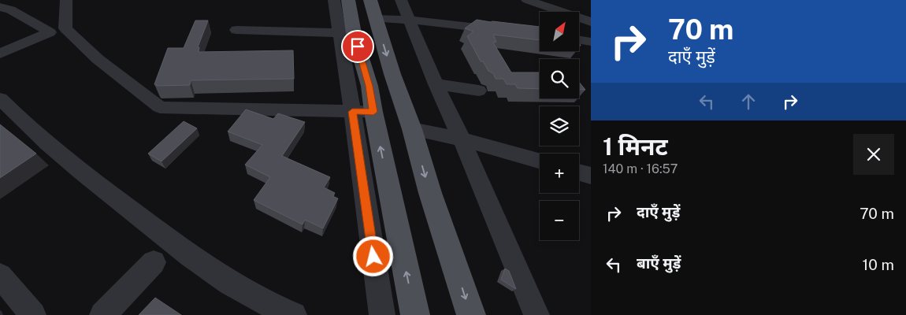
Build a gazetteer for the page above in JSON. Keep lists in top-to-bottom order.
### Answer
{
  "north": "top right",
  "page": {
    "turn": ["70 m", "दाएँ मुड़ें"],
    "map_buttons": ["+", "−"],
    "heading": ["1 मिनट", "140 m · 16:57"],
    "list": [
      {
        "name": "दाएँ मुड़ें",
        "value": "70 m"
      },
      {
        "name": "बाएँ मुड़ें",
        "value": "10 m"
      }
    ]
  }
}
